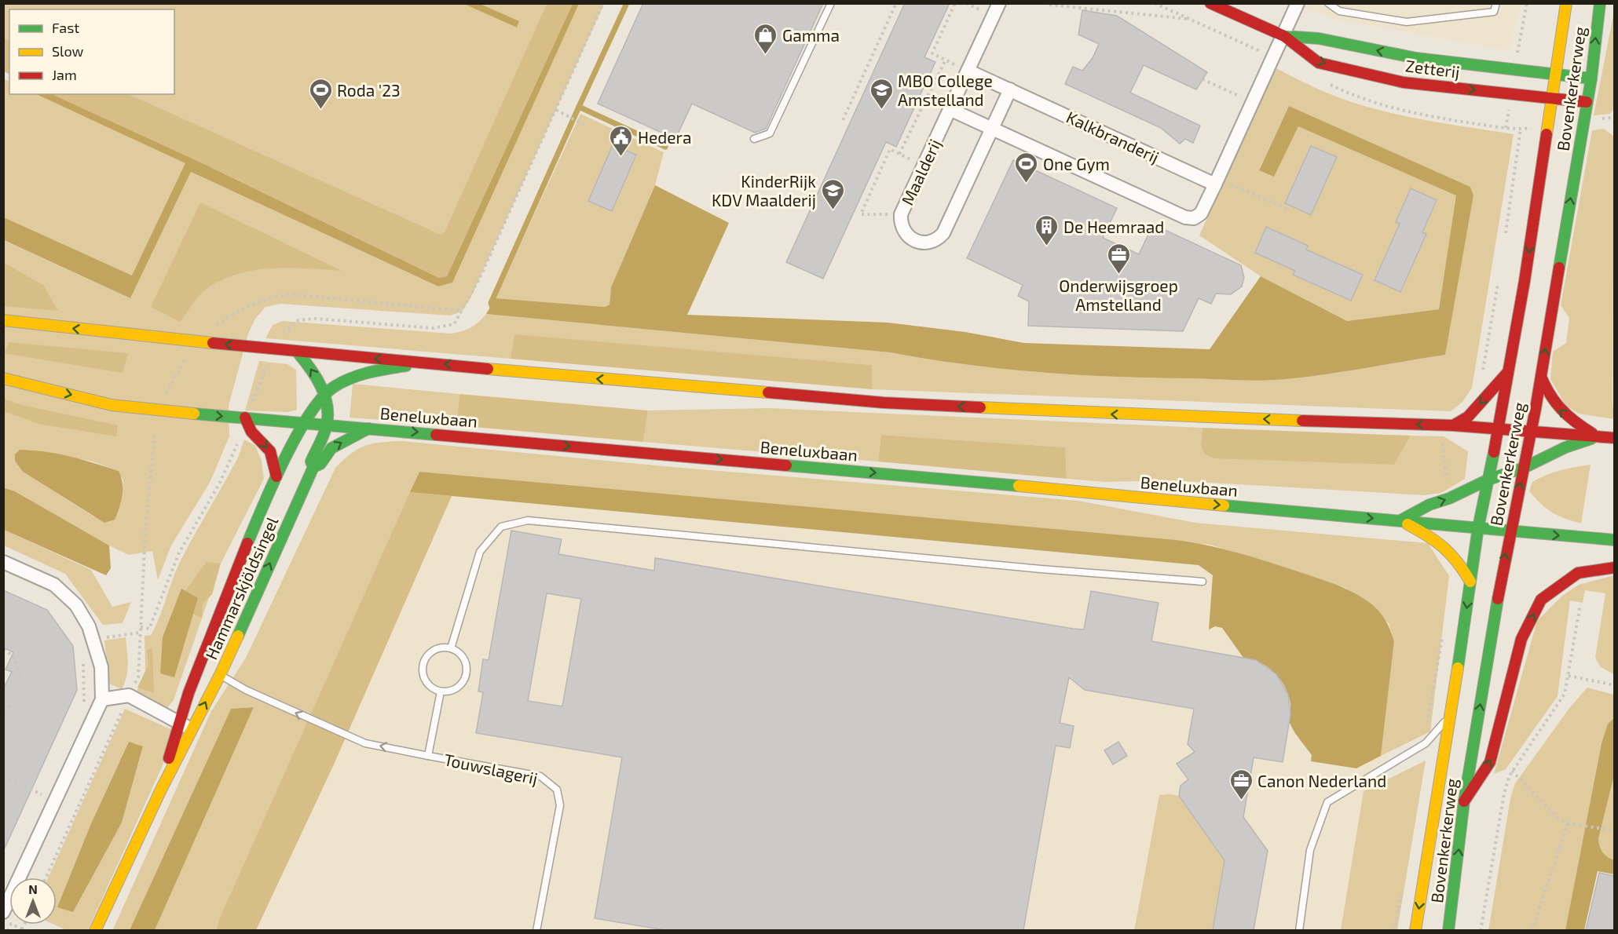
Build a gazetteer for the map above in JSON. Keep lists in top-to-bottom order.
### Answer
{
  "streets": {
    "main road": [
      "Zetterij",
      "Bovenkerkerweg",
      "Beneluxbaan",
      "Hammarskjöldsingel"
    ],
    "street": ["Kalkbranderij", "Maalderij"],
    "lane": ["Touwslagerij"]
  },
  "crossings": [
    ["Zetterij", "Bovenkerkerweg"],
    ["Bovenkerkerweg", "Beneluxbaan"],
    ["Kalkbranderij", "Maalderij"],
    ["Beneluxbaan", "Hammarskjöldsingel"]
  ],
  "places": {
    "shop": ["Gamma"],
    "sports": ["Roda '23", "One Gym"],
    "school or university": ["MBO College Amstelland", "KinderRijk KDV Maalderij"],
    "public building": ["Hedera"],
    "building": ["De Heemraad"],
    "office": ["Onderwijsgroep Amstelland", "Canon Nederland"]
  },
  "legend": ["Fast", "Slow", "Jam"],
  "north": "top"
}
